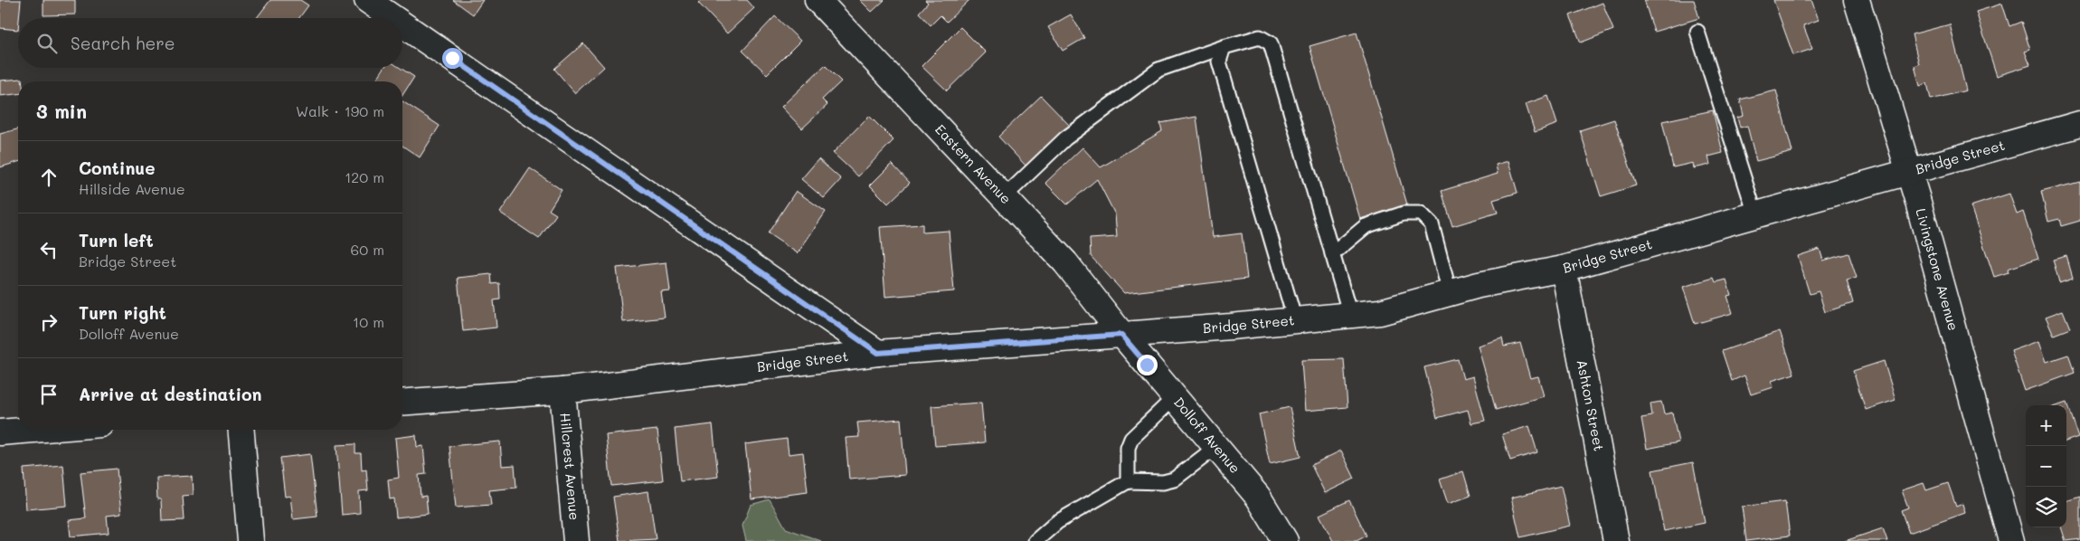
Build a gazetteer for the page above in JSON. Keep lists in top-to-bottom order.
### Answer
{
  "streets": {
    "street": [
      "Bridge Street",
      "Eastern Avenue",
      "Livingstone Avenue",
      "Ashton Street",
      "Dolloff Avenue",
      "Hillcrest Avenue"
    ]
  },
  "crossings": [
    ["Bridge Street", "Eastern Avenue"],
    ["Bridge Street", "Livingstone Avenue"],
    ["Bridge Street", "Ashton Street"],
    ["Bridge Street", "Dolloff Avenue"],
    ["Bridge Street", "Hillcrest Avenue"],
    ["Eastern Avenue", "Dolloff Avenue"]
  ],
  "page": {
    "search": "Search here",
    "heading": ["3 min", "Walk · 190 m"],
    "list": [
      ["Continue", "Hillside Avenue", "120 m"],
      ["Turn left", "Bridge Street", "60 m"],
      ["Turn right", "Dolloff Avenue", "10 m"],
      "Arrive at destination"
    ],
    "map_buttons": ["+", "−"]
  }
}
